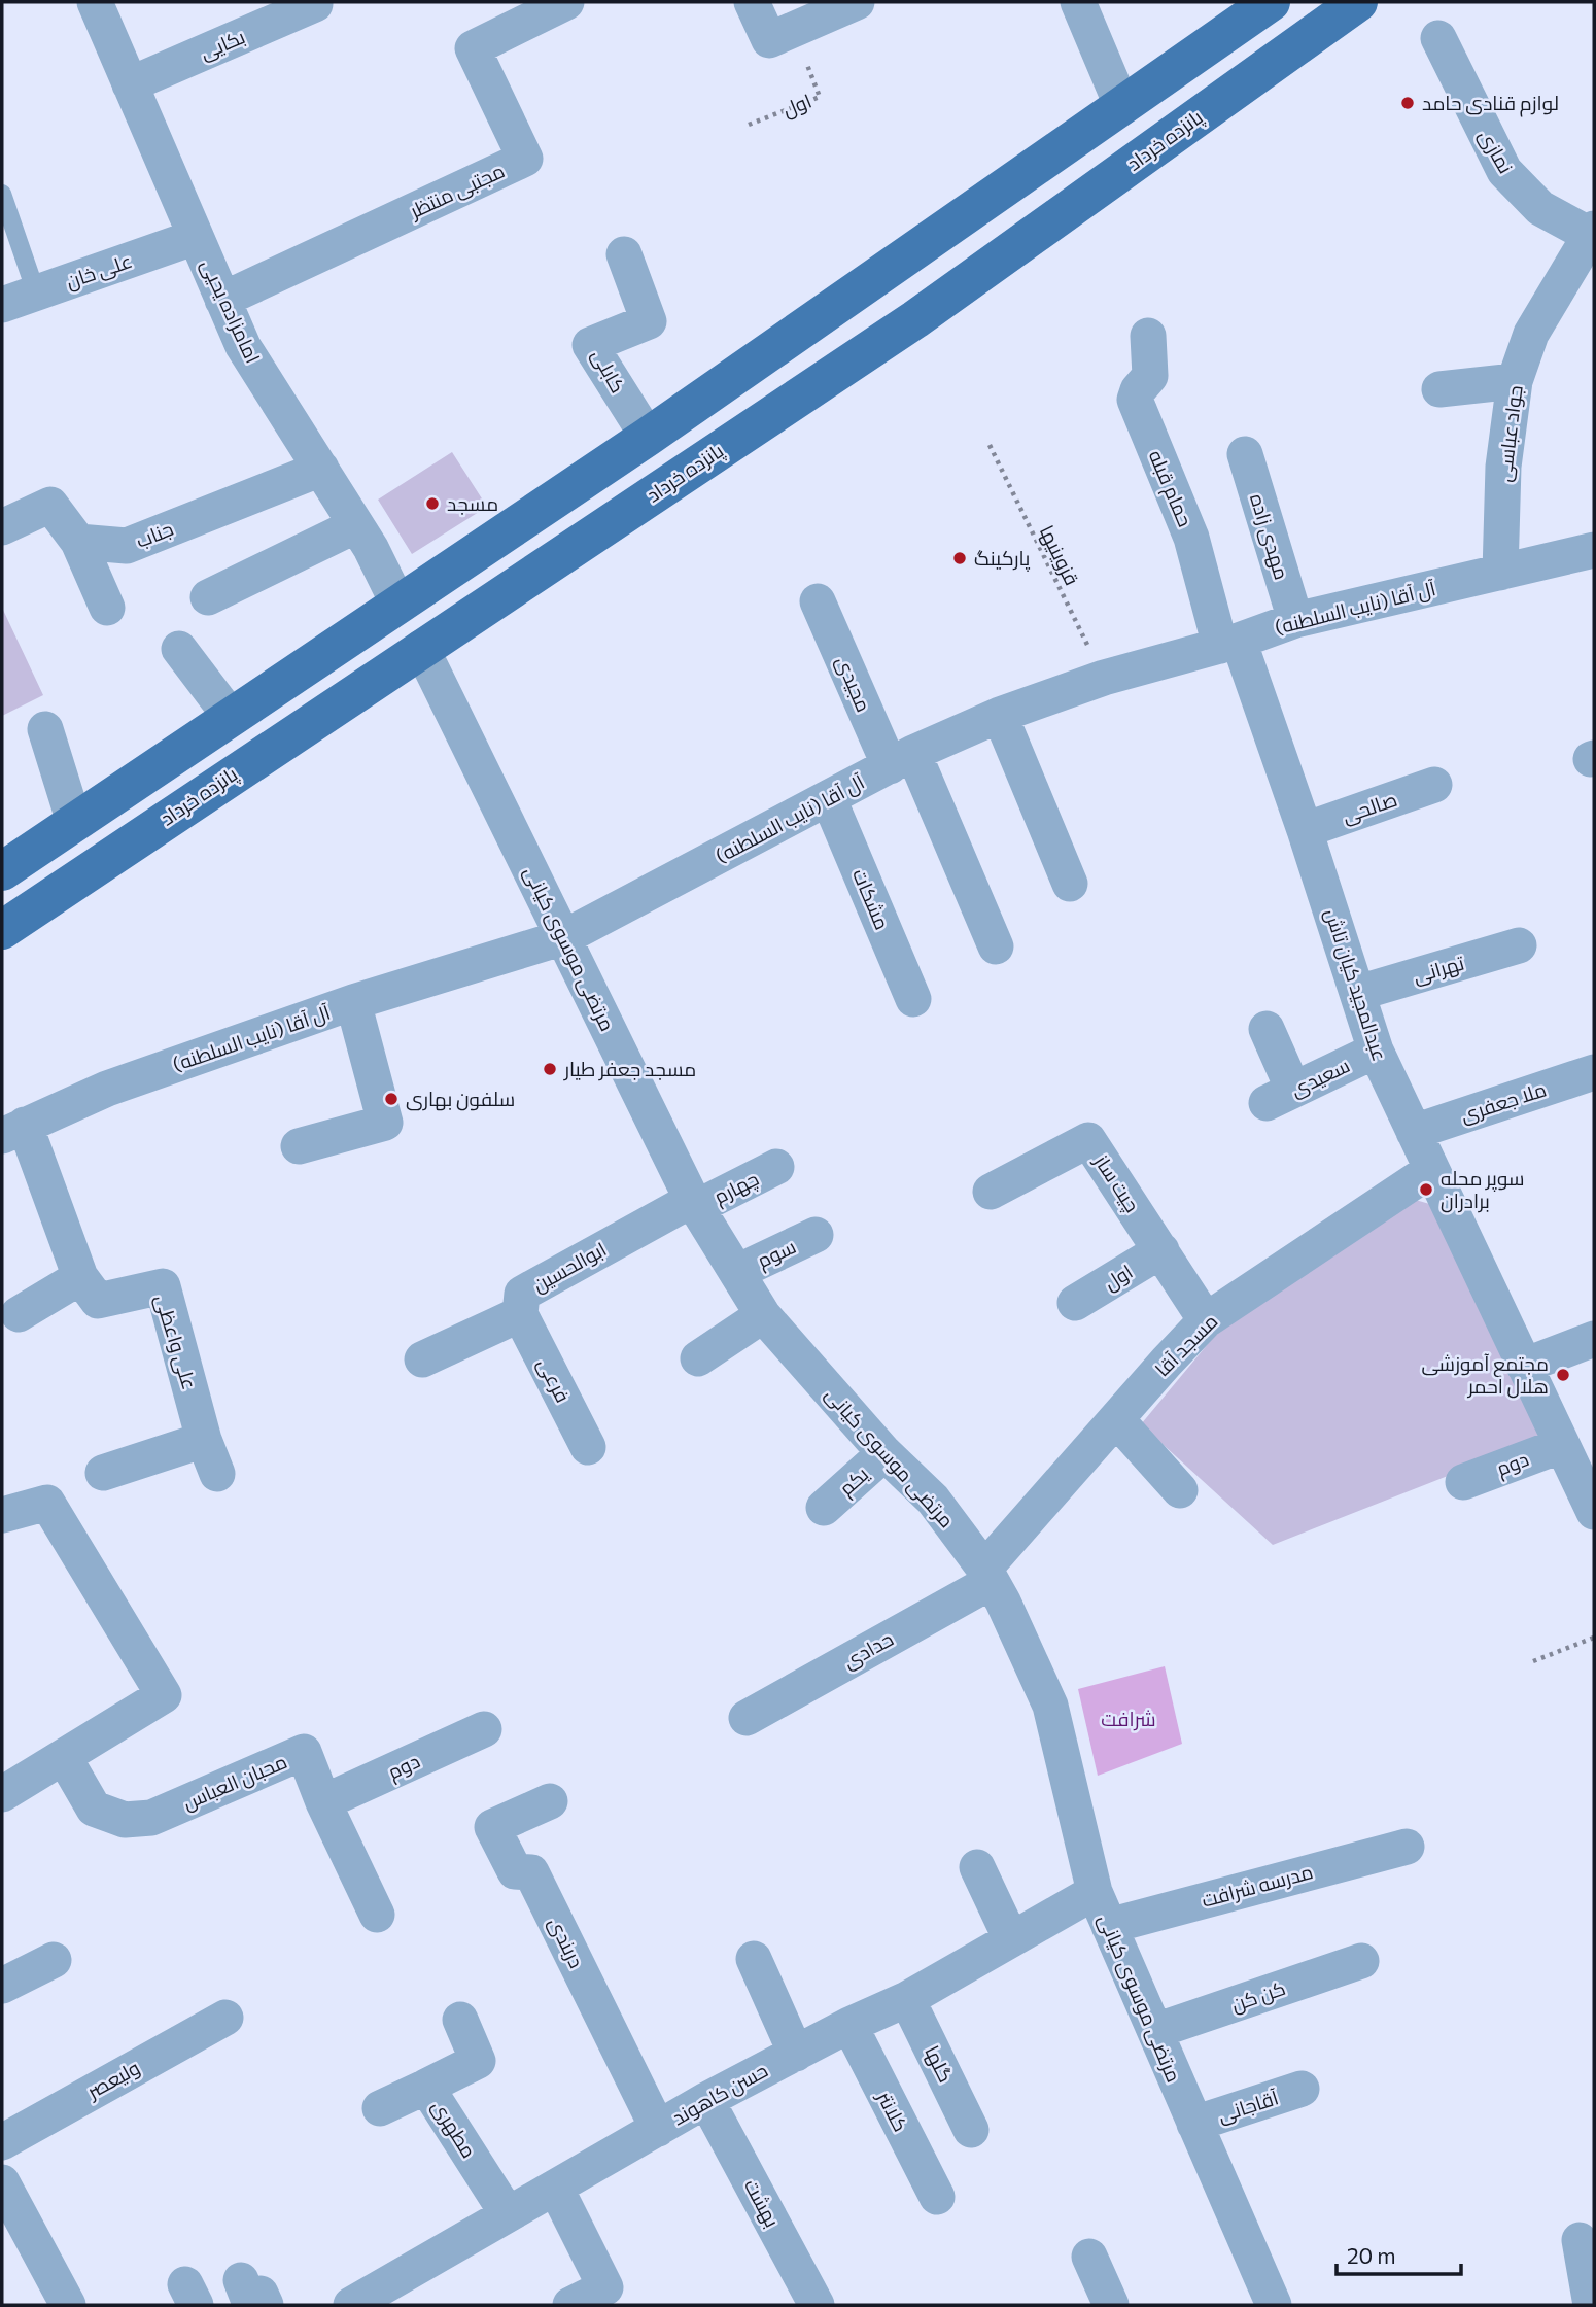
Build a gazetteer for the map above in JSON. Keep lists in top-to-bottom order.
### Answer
{
  "streets": {
    "main road": ["پانزده خرداد"],
    "street": [
      "بکایی",
      "اول",
      "نمازی",
      "مجتبی منتظر",
      "علی خان",
      "امامزاده یحیی",
      "کابلی",
      "جواد عباسی",
      "حمام قبله",
      "جناب",
      "مهدی زاده",
      "آل آقا (نایب السلطنه)",
      "مجیدی",
      "صالحی",
      "مشکات",
      "مرتضی موسوی کیانی",
      "تهرانی",
      "عبدالمجید کیان تاش",
      "سعیدی",
      "ملا جعفری",
      "چیت ساز",
      "چهارم",
      "سوم",
      "ابوالحسین",
      "علی واعظی",
      "مسجد آقا",
      "فرعی",
      "دوم",
      "یکم",
      "حدادی",
      "محبان العباس",
      "مدرسه شرافت",
      "دربندی",
      "کن کن",
      "گلها",
      "ولیعصر",
      "حسن کاهوند",
      "آقاجانی",
      "کلانتر",
      "مطهری",
      "بهشت"
    ],
    "path": ["قزوینیها"]
  },
  "crossings": [
    ["بکایی", "امامزاده یحیی"],
    ["اول", "چیت ساز"],
    ["پانزده خرداد", "مرتضی موسوی کیانی"],
    ["نمازی", "جواد عباسی"],
    ["مجتبی منتظر", "امامزاده یحیی"],
    ["علی خان", "امامزاده یحیی"],
    ["امامزاده یحیی", "جناب"],
    ["جواد عباسی", "آل آقا (نایب السلطنه)"],
    ["حمام قبله", "آل آقا (نایب السلطنه)"],
    ["حمام قبله", "عبدالمجید کیان تاش"],
    ["مهدی زاده", "آل آقا (نایب السلطنه)"],
    ["قزوینیها", "آل آقا (نایب السلطنه)"],
    ["آل آقا (نایب السلطنه)", "مجیدی"],
    ["آل آقا (نایب السلطنه)", "مشکات"],
    ["آل آقا (نایب السلطنه)", "مرتضی موسوی کیانی"],
    ["آل آقا (نایب السلطنه)", "عبدالمجید کیان تاش"],
    ["آل آقا (نایب السلطنه)", "علی واعظی"],
    ["صالحی", "عبدالمجید کیان تاش"],
    ["مرتضی موسوی کیانی", "چهارم"],
    ["مرتضی موسوی کیانی", "سوم"],
    ["مرتضی موسوی کیانی", "ابوالحسین"],
    ["مرتضی موسوی کیانی", "مسجد آقا"],
    ["مرتضی موسوی کیانی", "یکم"],
    ["مرتضی موسوی کیانی", "حدادی"],
    ["مرتضی موسوی کیانی", "مدرسه شرافت"],
    ["مرتضی موسوی کیانی", "کن کن"],
    ["مرتضی موسوی کیانی", "حسن کاهوند"],
    ["مرتضی موسوی کیانی", "آقاجانی"],
    ["تهرانی", "عبدالمجید کیان تاش"],
    ["عبدالمجید کیان تاش", "سعیدی"],
    ["عبدالمجید کیان تاش", "ملا جعفری"],
    ["عبدالمجید کیان تاش", "مسجد آقا"],
    ["عبدالمجید کیان تاش", "دوم"],
    ["چیت ساز", "مسجد آقا"],
    ["چهارم", "ابوالحسین"],
    ["ابوالحسین", "فرعی"],
    ["مسجد آقا", "حدادی"],
    ["دوم", "محبان العباس"],
    ["دربندی", "حسن کاهوند"],
    ["گلها", "حسن کاهوند"],
    ["حسن کاهوند", "کلانتر"],
    ["حسن کاهوند", "مطهری"],
    ["حسن کاهوند", "بهشت"]
  ],
  "parks": ["شرافت"],
  "places": [
    "لوازم قنادی حامد",
    "مسجد",
    "پارکینگ",
    "مسجد جعفر طیار",
    "سلفون بهاری",
    "سوپر محله برادران",
    "مجتمع آموزشی هلال احمر"
  ],
  "scale_bar": "20 m"
}
